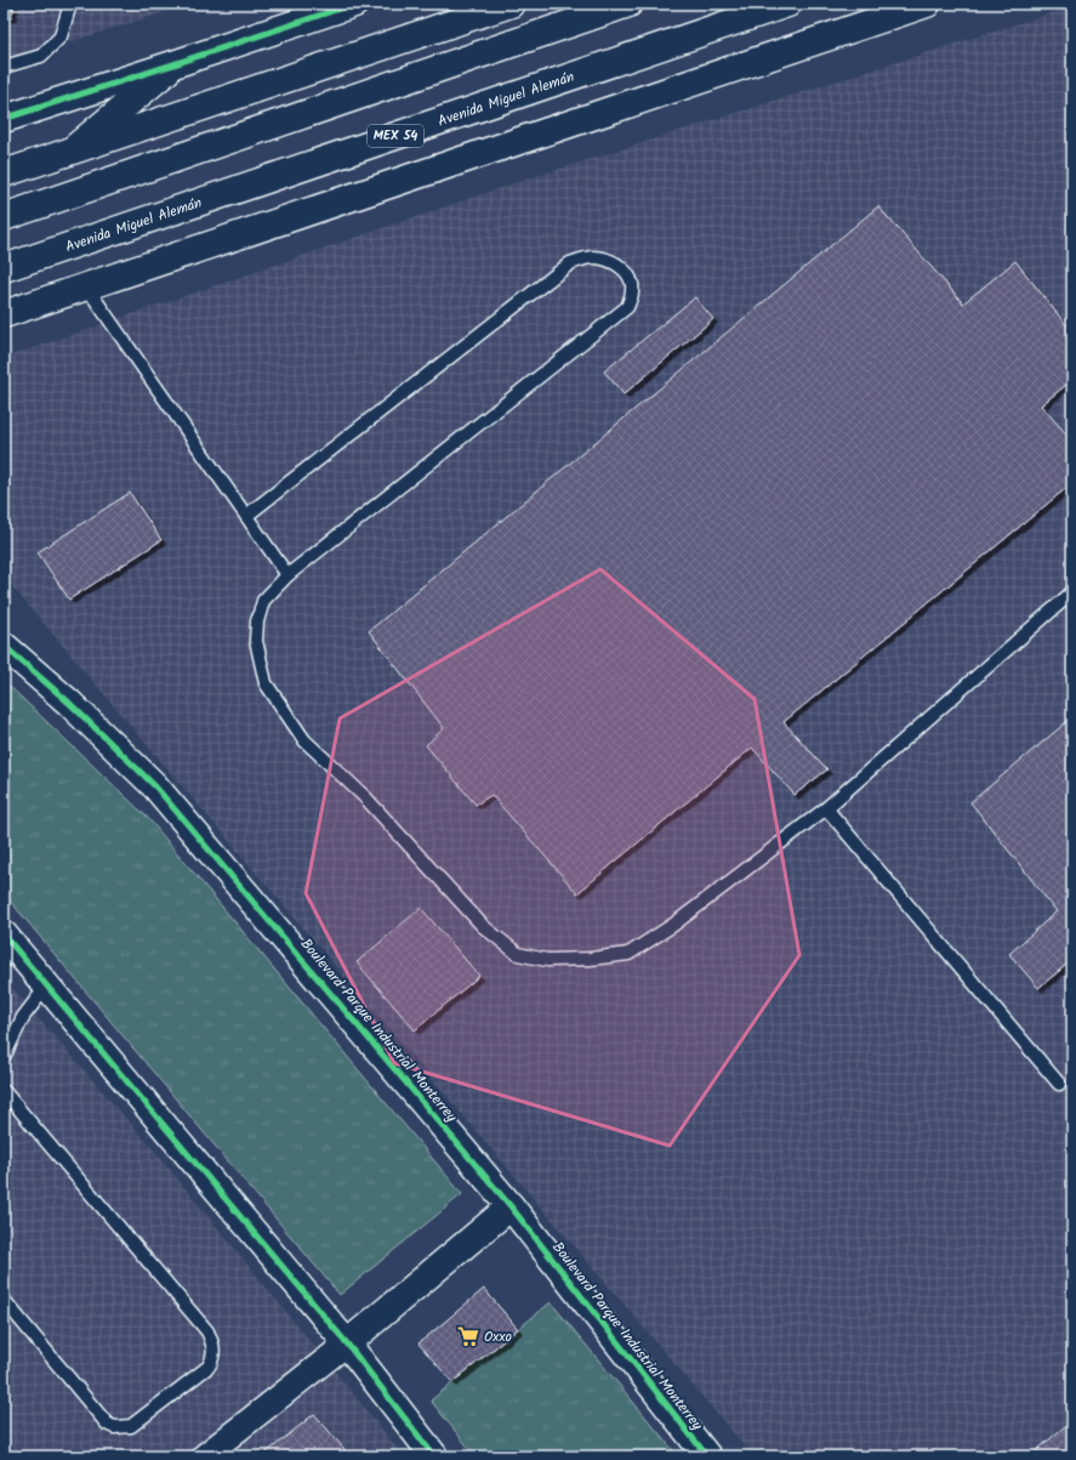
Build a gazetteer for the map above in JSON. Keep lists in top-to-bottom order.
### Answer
{
  "streets": {
    "main road": ["Avenida Miguel Alemán", "MEX 54", "Boulevard Parque Industrial Monterrey"]
  },
  "places": {
    "supermarket": ["Oxxo"]
  }
}
